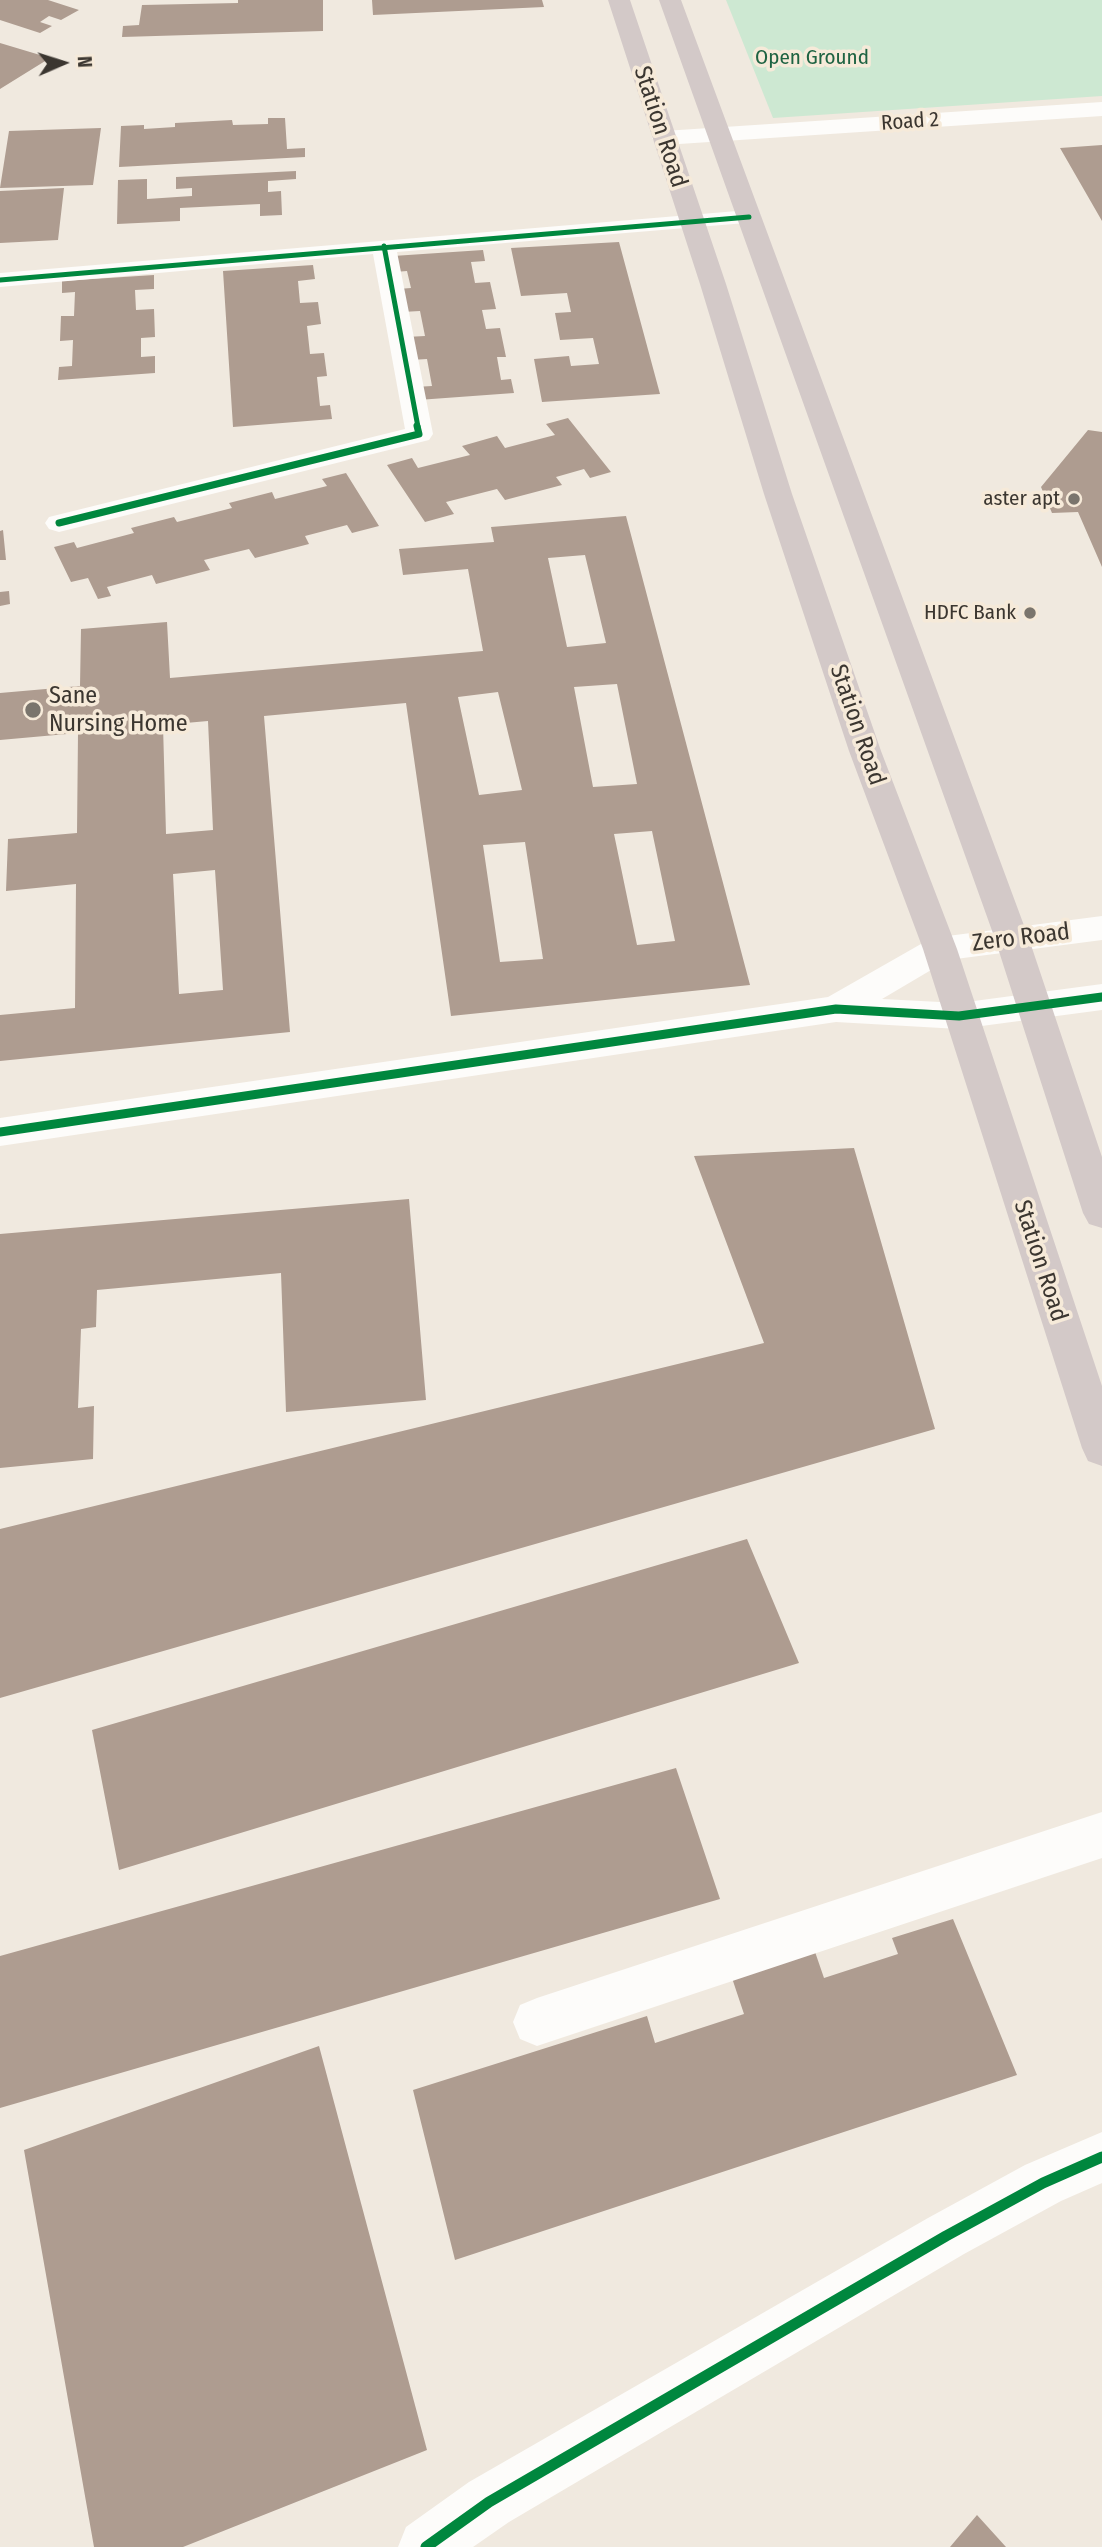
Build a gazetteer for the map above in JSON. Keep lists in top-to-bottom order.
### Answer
{
  "streets": {
    "main road": ["Station Road"],
    "street": ["Road 2", "Zero Road"]
  },
  "crossings": [
    ["Road 2", "Station Road"],
    ["Station Road", "Zero Road"]
  ],
  "parks": ["Open Ground"],
  "places": ["aster apt", "HDFC Bank", "Sane Nursing Home"],
  "north": "right"
}
